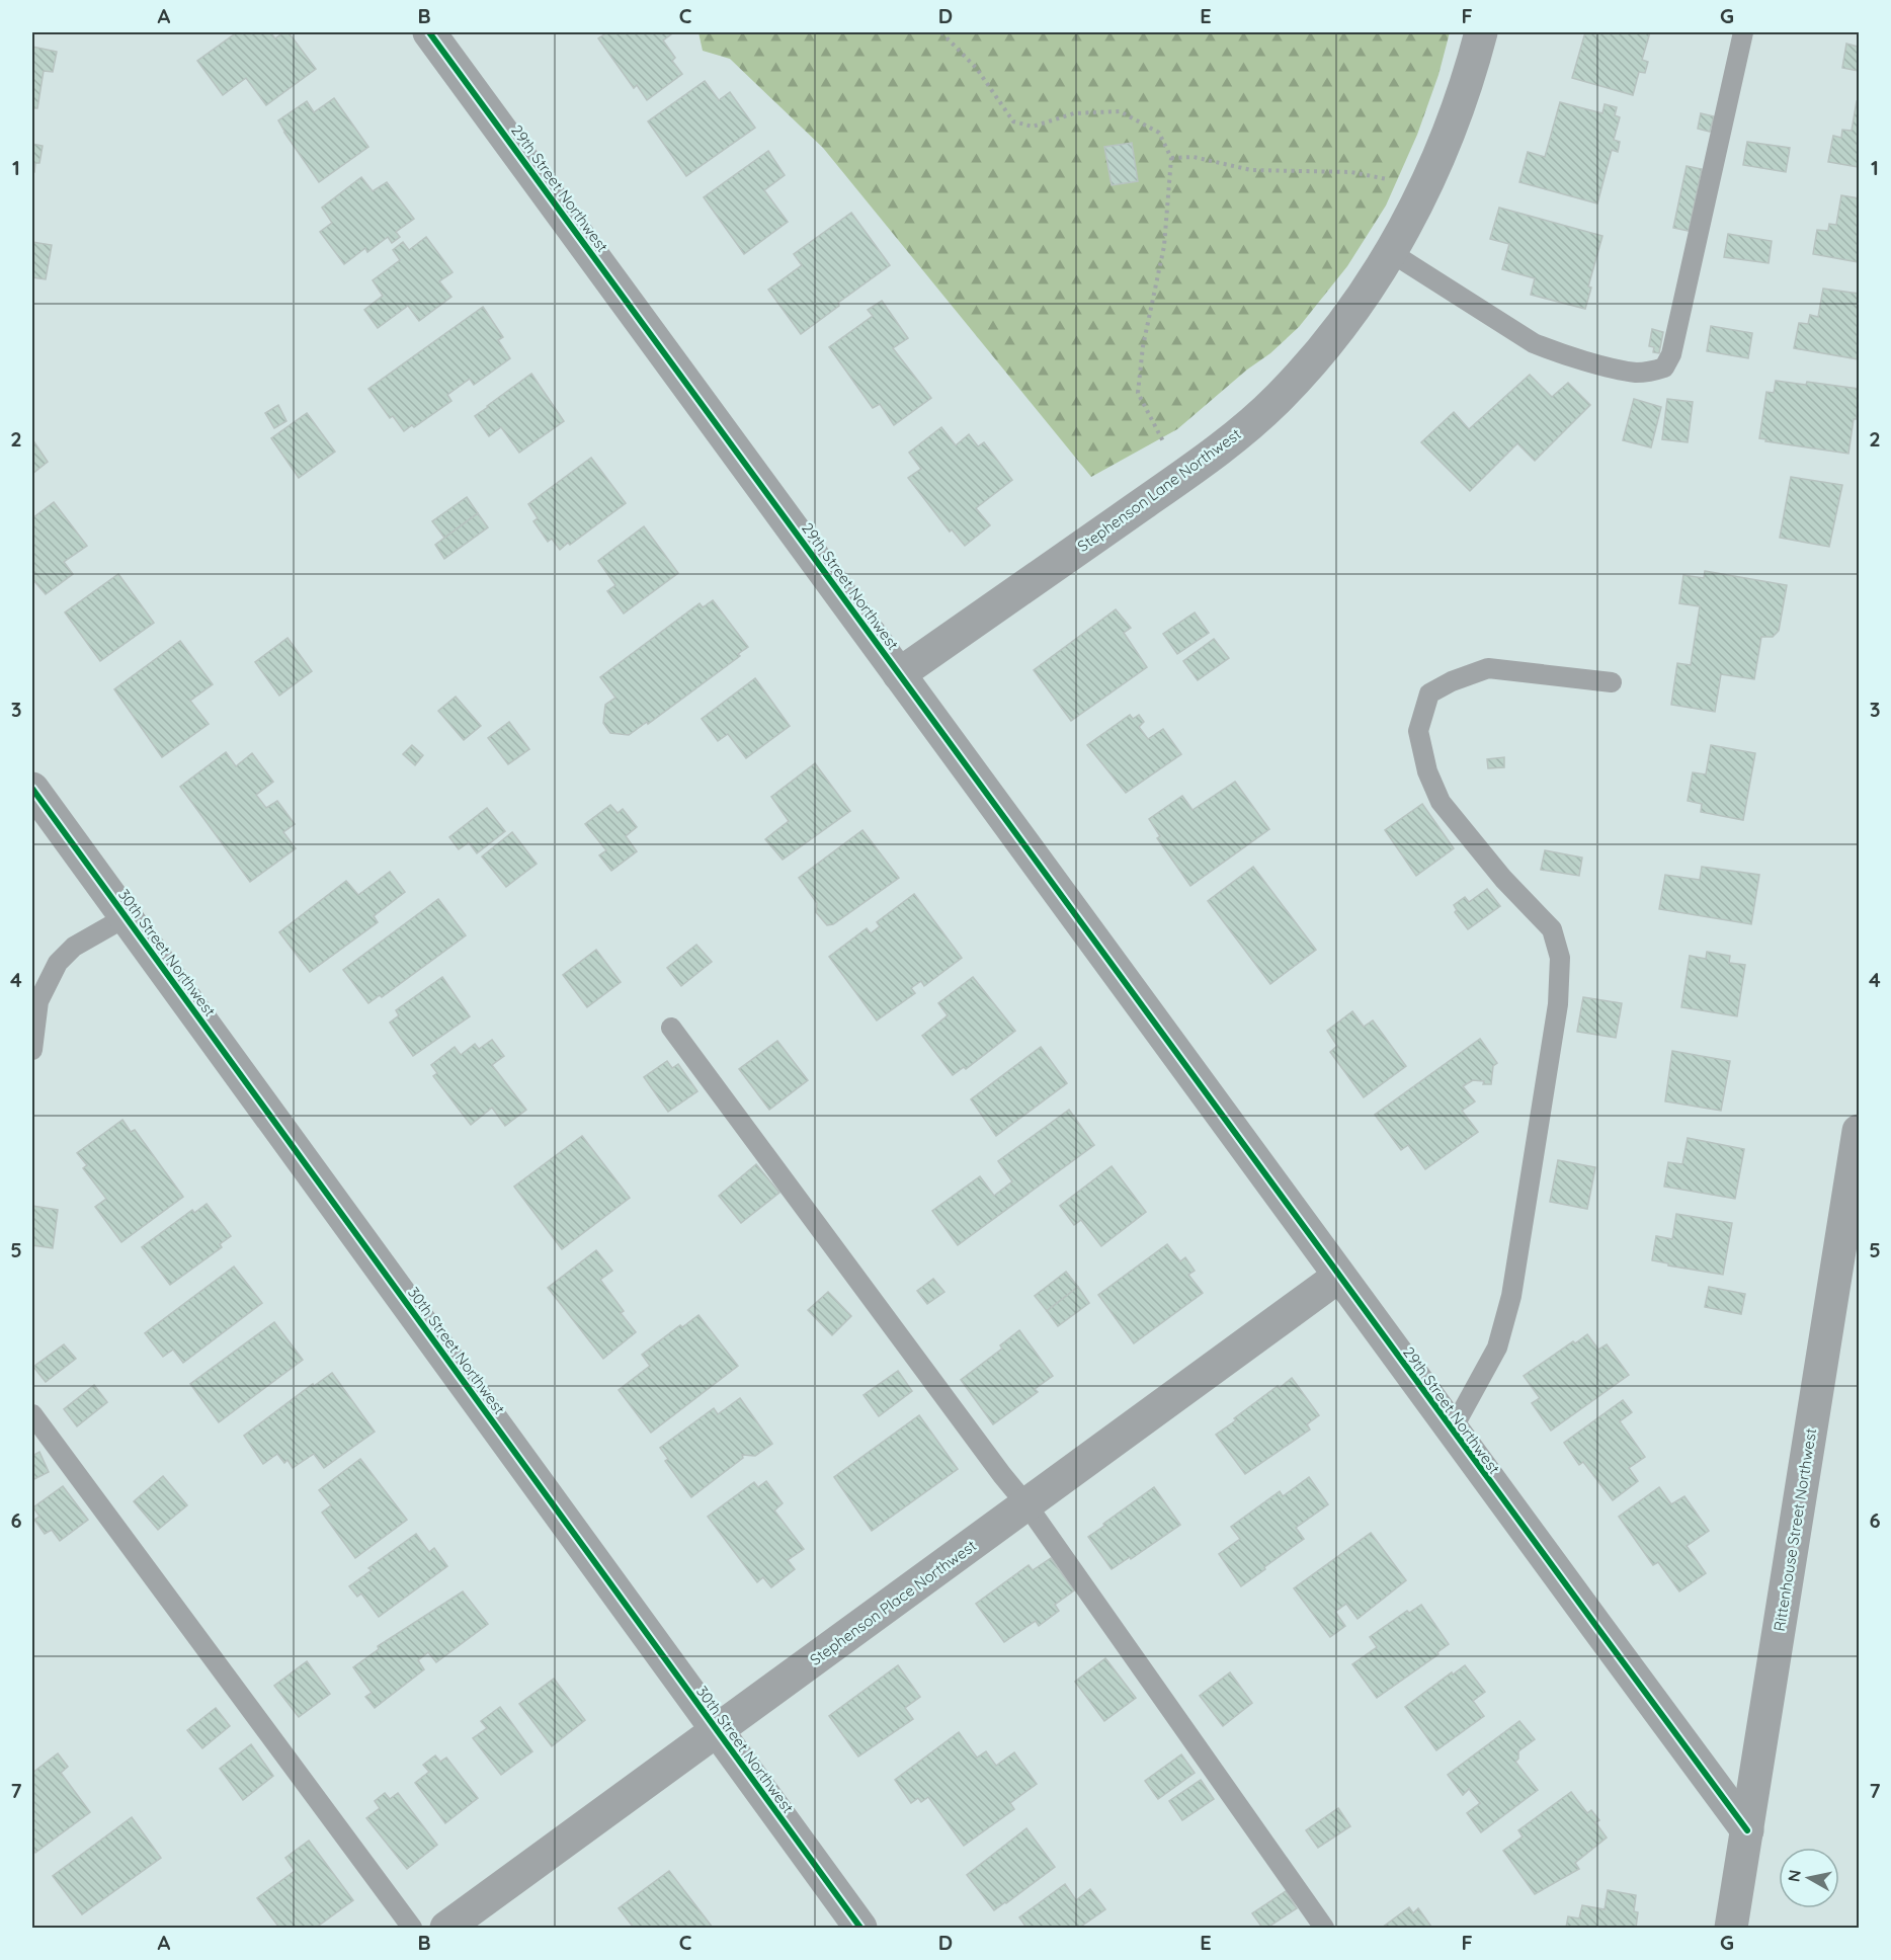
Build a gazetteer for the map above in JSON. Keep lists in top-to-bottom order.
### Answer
{
  "streets": {
    "street": [
      "29th Street Northwest",
      "Stephenson Lane Northwest",
      "30th Street Northwest",
      "Rittenhouse Street Northwest",
      "Stephenson Place Northwest"
    ]
  },
  "crossings": [
    ["29th Street Northwest", "Stephenson Lane Northwest"],
    ["29th Street Northwest", "Rittenhouse Street Northwest"],
    ["29th Street Northwest", "Stephenson Place Northwest"],
    ["30th Street Northwest", "Stephenson Place Northwest"]
  ],
  "north": "left",
  "grid": {
    "columns": [
      "A",
      "B",
      "C",
      "D",
      "E",
      "F",
      "G"
    ],
    "rows": [
      "1",
      "2",
      "3",
      "4",
      "5",
      "6",
      "7"
    ]
  }
}
